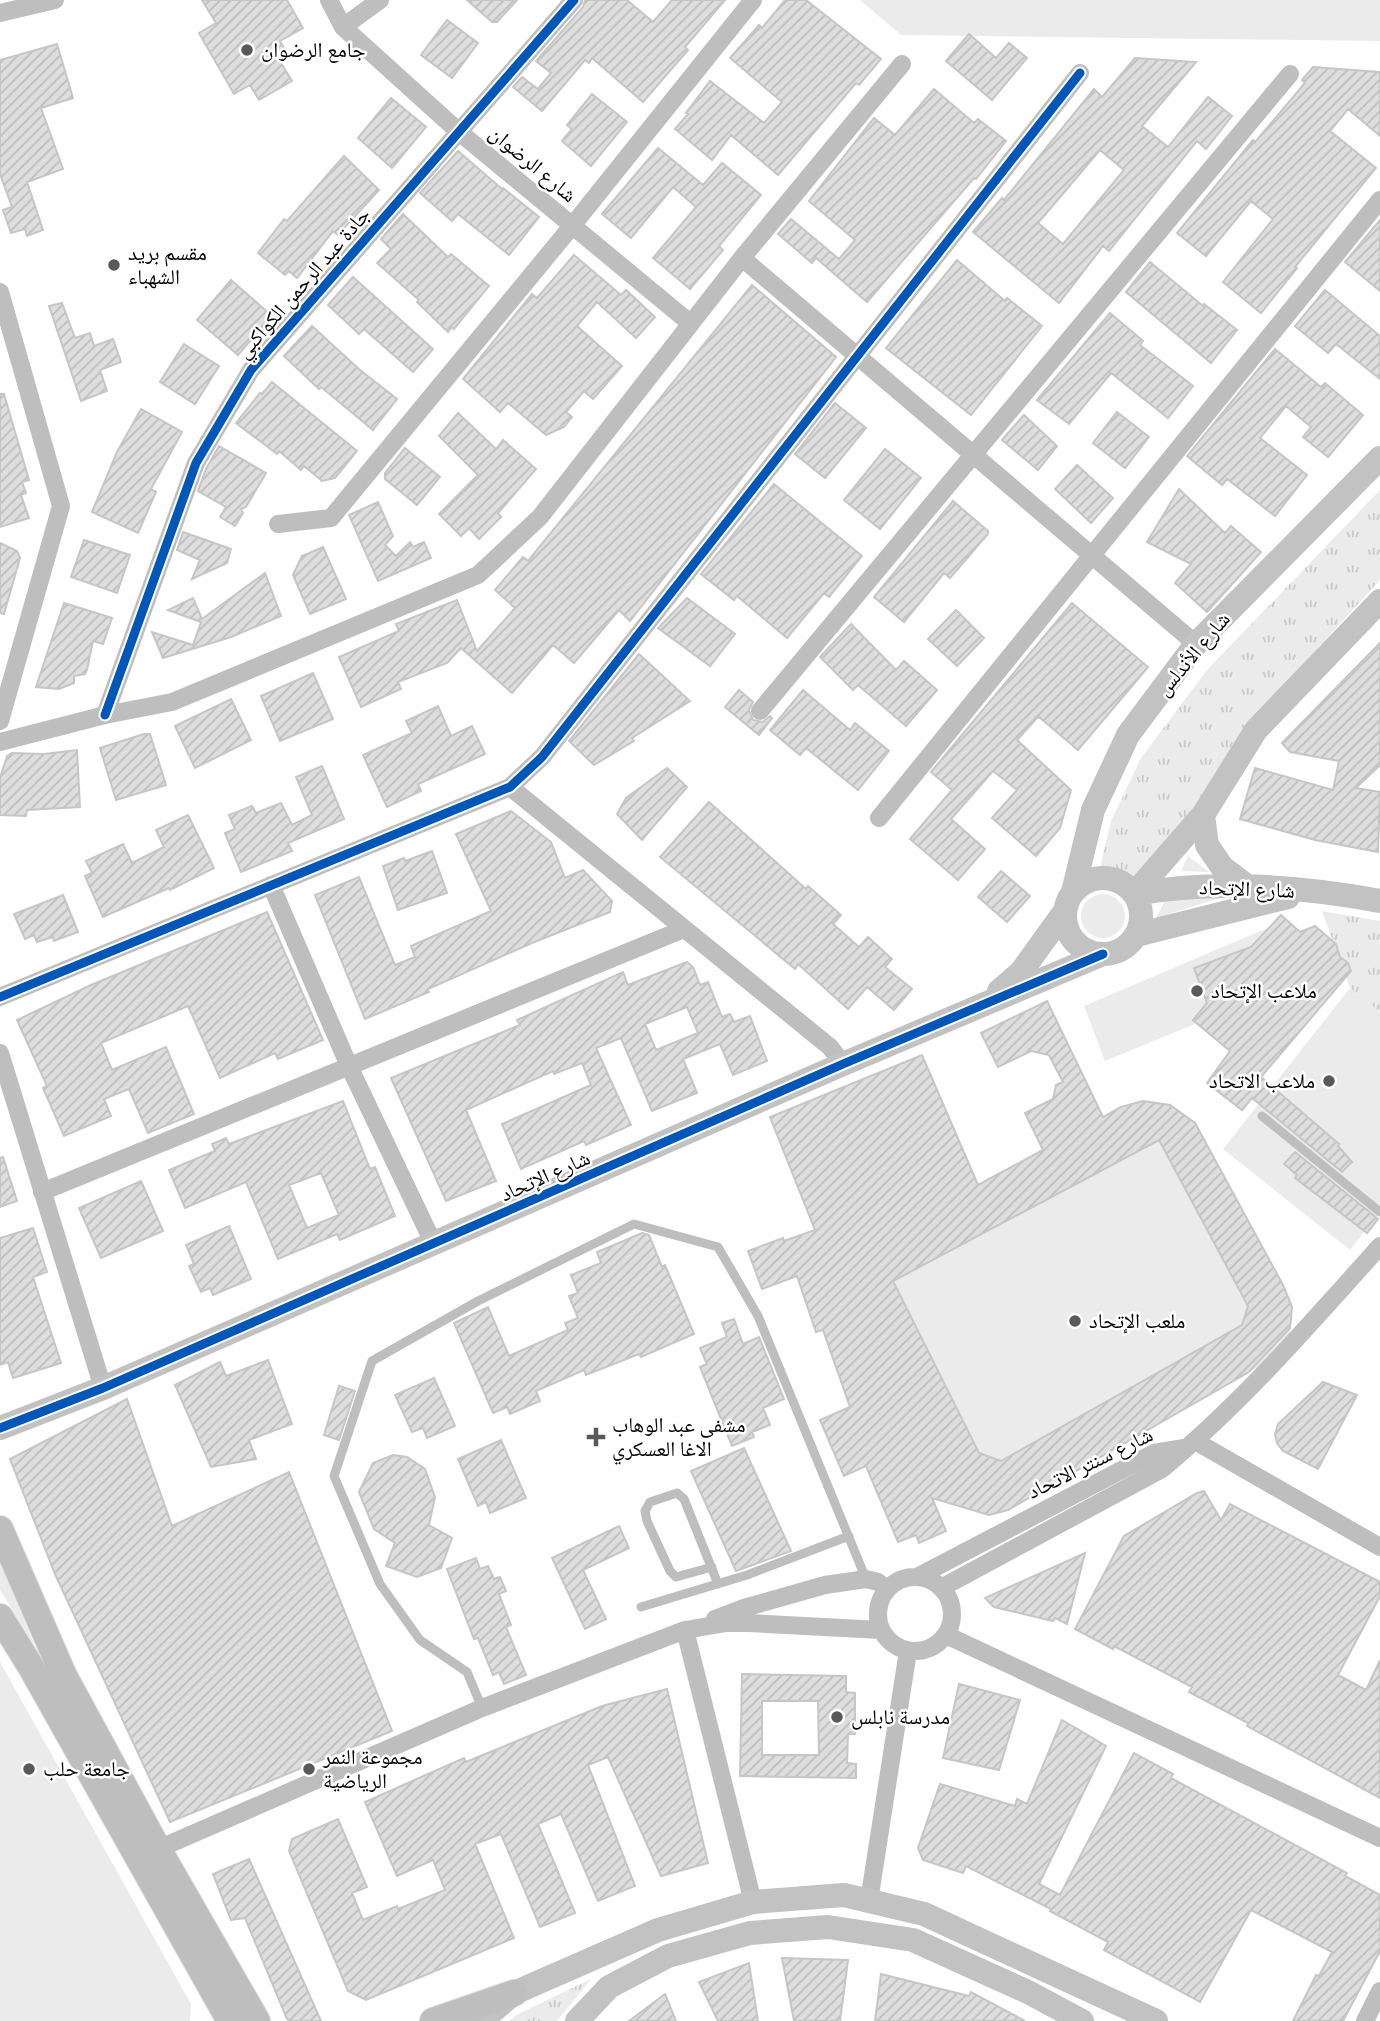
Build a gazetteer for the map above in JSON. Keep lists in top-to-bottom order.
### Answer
{
  "streets": {
    "street": [
      "شارع الرضوان",
      "جادة عبد الرحمن الكواكبي",
      "شارع الأندلس",
      "شارع الإتحاد",
      "شارع سنتر الاتحاد"
    ]
  },
  "crossings": [
    ["شارع الرضوان", "جادة عبد الرحمن الكواكبي"],
    ["شارع الأندلس", "شارع الإتحاد"]
  ],
  "places": {
    "other": [
      "جامع الرضوان",
      "مقسم بريد الشهباء",
      "ملاعب الإتحاد",
      "ملاعب الاتحاد",
      "ملعب الإتحاد",
      "مدرسة نابلس",
      "جامعة حلب",
      "مجموعة النمر الرياضية"
    ],
    "health": ["مشفى عبد الوهاب الاغا العسكري"]
  }
}
